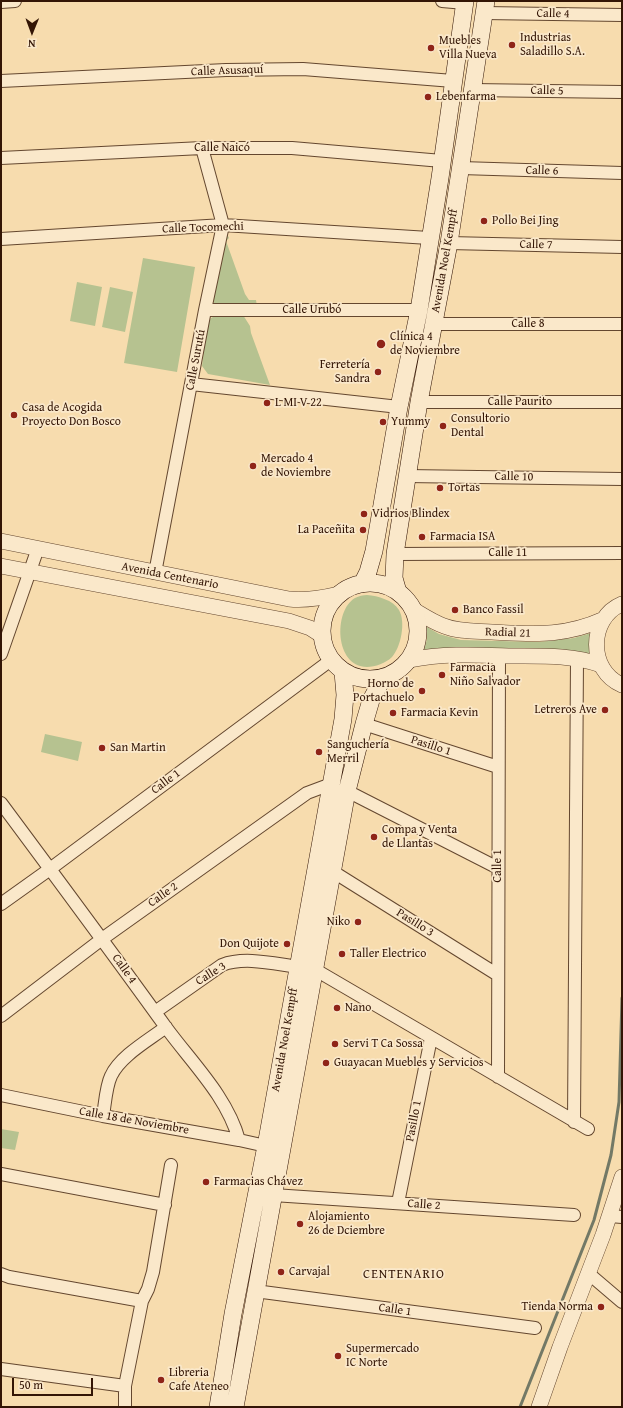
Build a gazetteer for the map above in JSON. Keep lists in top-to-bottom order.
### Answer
{
  "streets": {
    "main road": ["Avenida Noel Kempff"],
    "street": [
      "Calle 4",
      "Calle Asusaquí",
      "Calle 5",
      "Calle Naicó",
      "Calle 6",
      "Calle Tocomechi",
      "Calle 7",
      "Calle Urubó",
      "Calle 8",
      "Calle Surutú",
      "Calle Paurito",
      "Calle 10",
      "Calle 11",
      "Avenida Centenario",
      "Radial 21",
      "Pasillo 1",
      "Calle 1",
      "Calle 2",
      "Pasillo 3",
      "Calle 3",
      "Calle 18 de Noviembre"
    ]
  },
  "crossings": [
    ["Calle 4", "Avenida Noel Kempff"],
    ["Calle 4", "Calle 1"],
    ["Calle 4", "Calle 2"],
    ["Calle 4", "Calle 3"],
    ["Calle 4", "Calle 18 de Noviembre"],
    ["Calle Asusaquí", "Avenida Noel Kempff"],
    ["Calle 5", "Avenida Noel Kempff"],
    ["Calle Naicó", "Avenida Noel Kempff"],
    ["Calle Naicó", "Calle Surutú"],
    ["Calle 6", "Avenida Noel Kempff"],
    ["Calle Tocomechi", "Avenida Noel Kempff"],
    ["Calle Tocomechi", "Calle Surutú"],
    ["Calle 7", "Avenida Noel Kempff"],
    ["Avenida Noel Kempff", "Calle Urubó"],
    ["Avenida Noel Kempff", "Calle 8"],
    ["Avenida Noel Kempff", "Calle Paurito"],
    ["Avenida Noel Kempff", "Calle 10"],
    ["Avenida Noel Kempff", "Calle 11"],
    ["Avenida Noel Kempff", "Avenida Centenario"],
    ["Avenida Noel Kempff", "Radial 21"],
    ["Avenida Noel Kempff", "Pasillo 1"],
    ["Avenida Noel Kempff", "Calle 1"],
    ["Avenida Noel Kempff", "Calle 2"],
    ["Avenida Noel Kempff", "Pasillo 3"],
    ["Avenida Noel Kempff", "Calle 3"],
    ["Avenida Noel Kempff", "Calle 18 de Noviembre"],
    ["Calle Urubó", "Calle Surutú"],
    ["Calle Surutú", "Avenida Centenario"],
    ["Avenida Centenario", "Radial 21"],
    ["Avenida Centenario", "Calle 1"],
    ["Radial 21", "Calle 1"],
    ["Pasillo 1", "Calle 1"],
    ["Pasillo 1", "Calle 2"],
    ["Calle 1", "Pasillo 3"]
  ],
  "districts": ["CENTENARIO"],
  "places": [
    "Industrias Saladillo S.A.",
    "Muebles Villa Nueva",
    "Lebenfarma",
    "Pollo Bei Jing",
    "Clínica 4 de Noviembre",
    "Ferretería Sandra",
    "L MI V 22",
    "Casa de Acogida Proyecto Don Bosco",
    "Yummy",
    "Consultorio Dental",
    "Mercado 4 de Noviembre",
    "Tortas",
    "Vidrios Blindex",
    "La Paceñita",
    "Farmacia ISA",
    "Banco Fassil",
    "Farmacia Niño Salvador",
    "Horno de Portachuelo",
    "Letreros Ave",
    "Farmacia Kevin",
    "San Martin",
    "Sanguchería Merril",
    "Compa y Venta de Llantas",
    "Niko",
    "Don Quijote",
    "Taller Electrico",
    "Nano",
    "Servi T Ca Sossa",
    "Guayacan Muebles y Servicios",
    "Farmacias Chávez",
    "Alojamiento 26 de Dciembre",
    "Carvajal",
    "Tienda Norma",
    "Supermercado IC Norte",
    "Libreria Cafe Ateneo"
  ],
  "scale_bar": "50 m",
  "north": "bottom"
}
